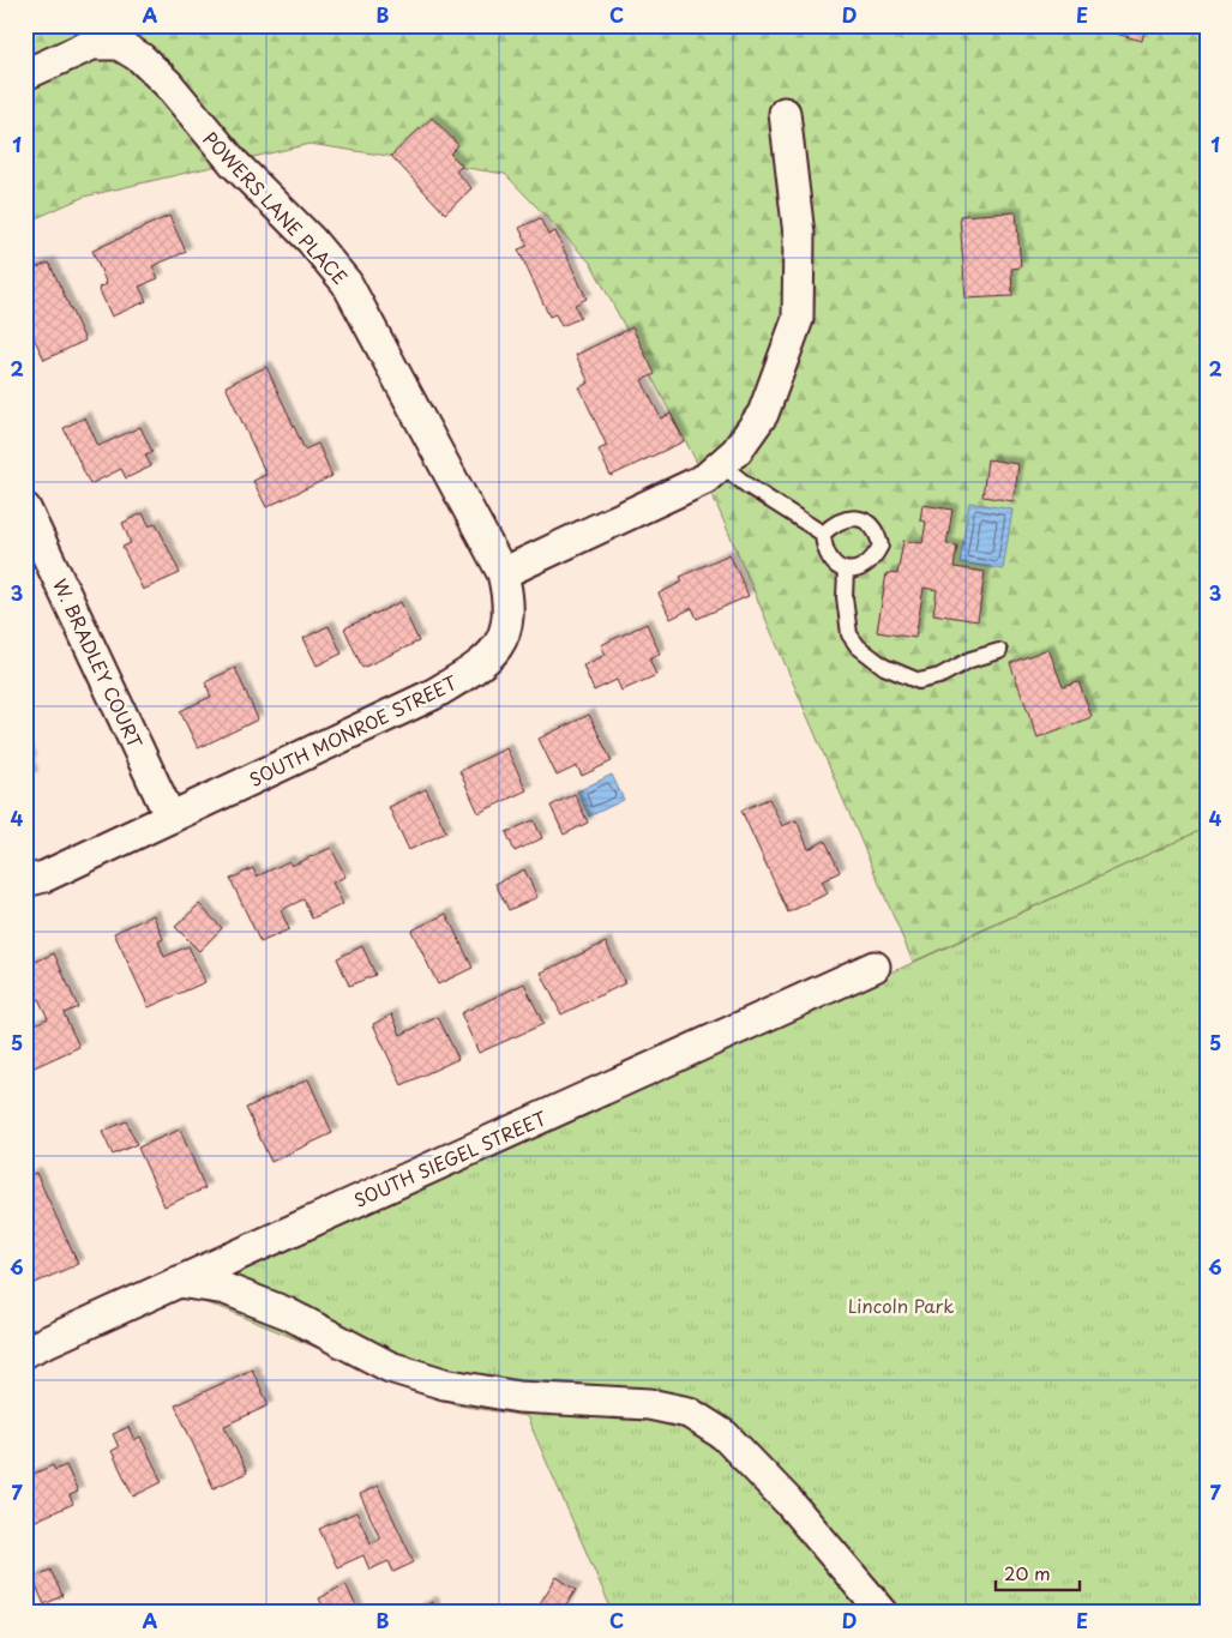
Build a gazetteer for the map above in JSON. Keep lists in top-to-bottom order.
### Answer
{
  "streets": {
    "street": [
      "POWERS LANE PLACE",
      "W. BRADLEY COURT",
      "SOUTH MONROE STREET",
      "SOUTH SIEGEL STREET"
    ]
  },
  "crossings": [
    ["POWERS LANE PLACE", "SOUTH MONROE STREET"],
    ["W. BRADLEY COURT", "SOUTH MONROE STREET"]
  ],
  "parks": ["Lincoln Park"],
  "scale_bar": "20 m",
  "grid": {
    "columns": [
      "A",
      "B",
      "C",
      "D",
      "E"
    ],
    "rows": [
      "1",
      "2",
      "3",
      "4",
      "5",
      "6",
      "7"
    ]
  }
}
